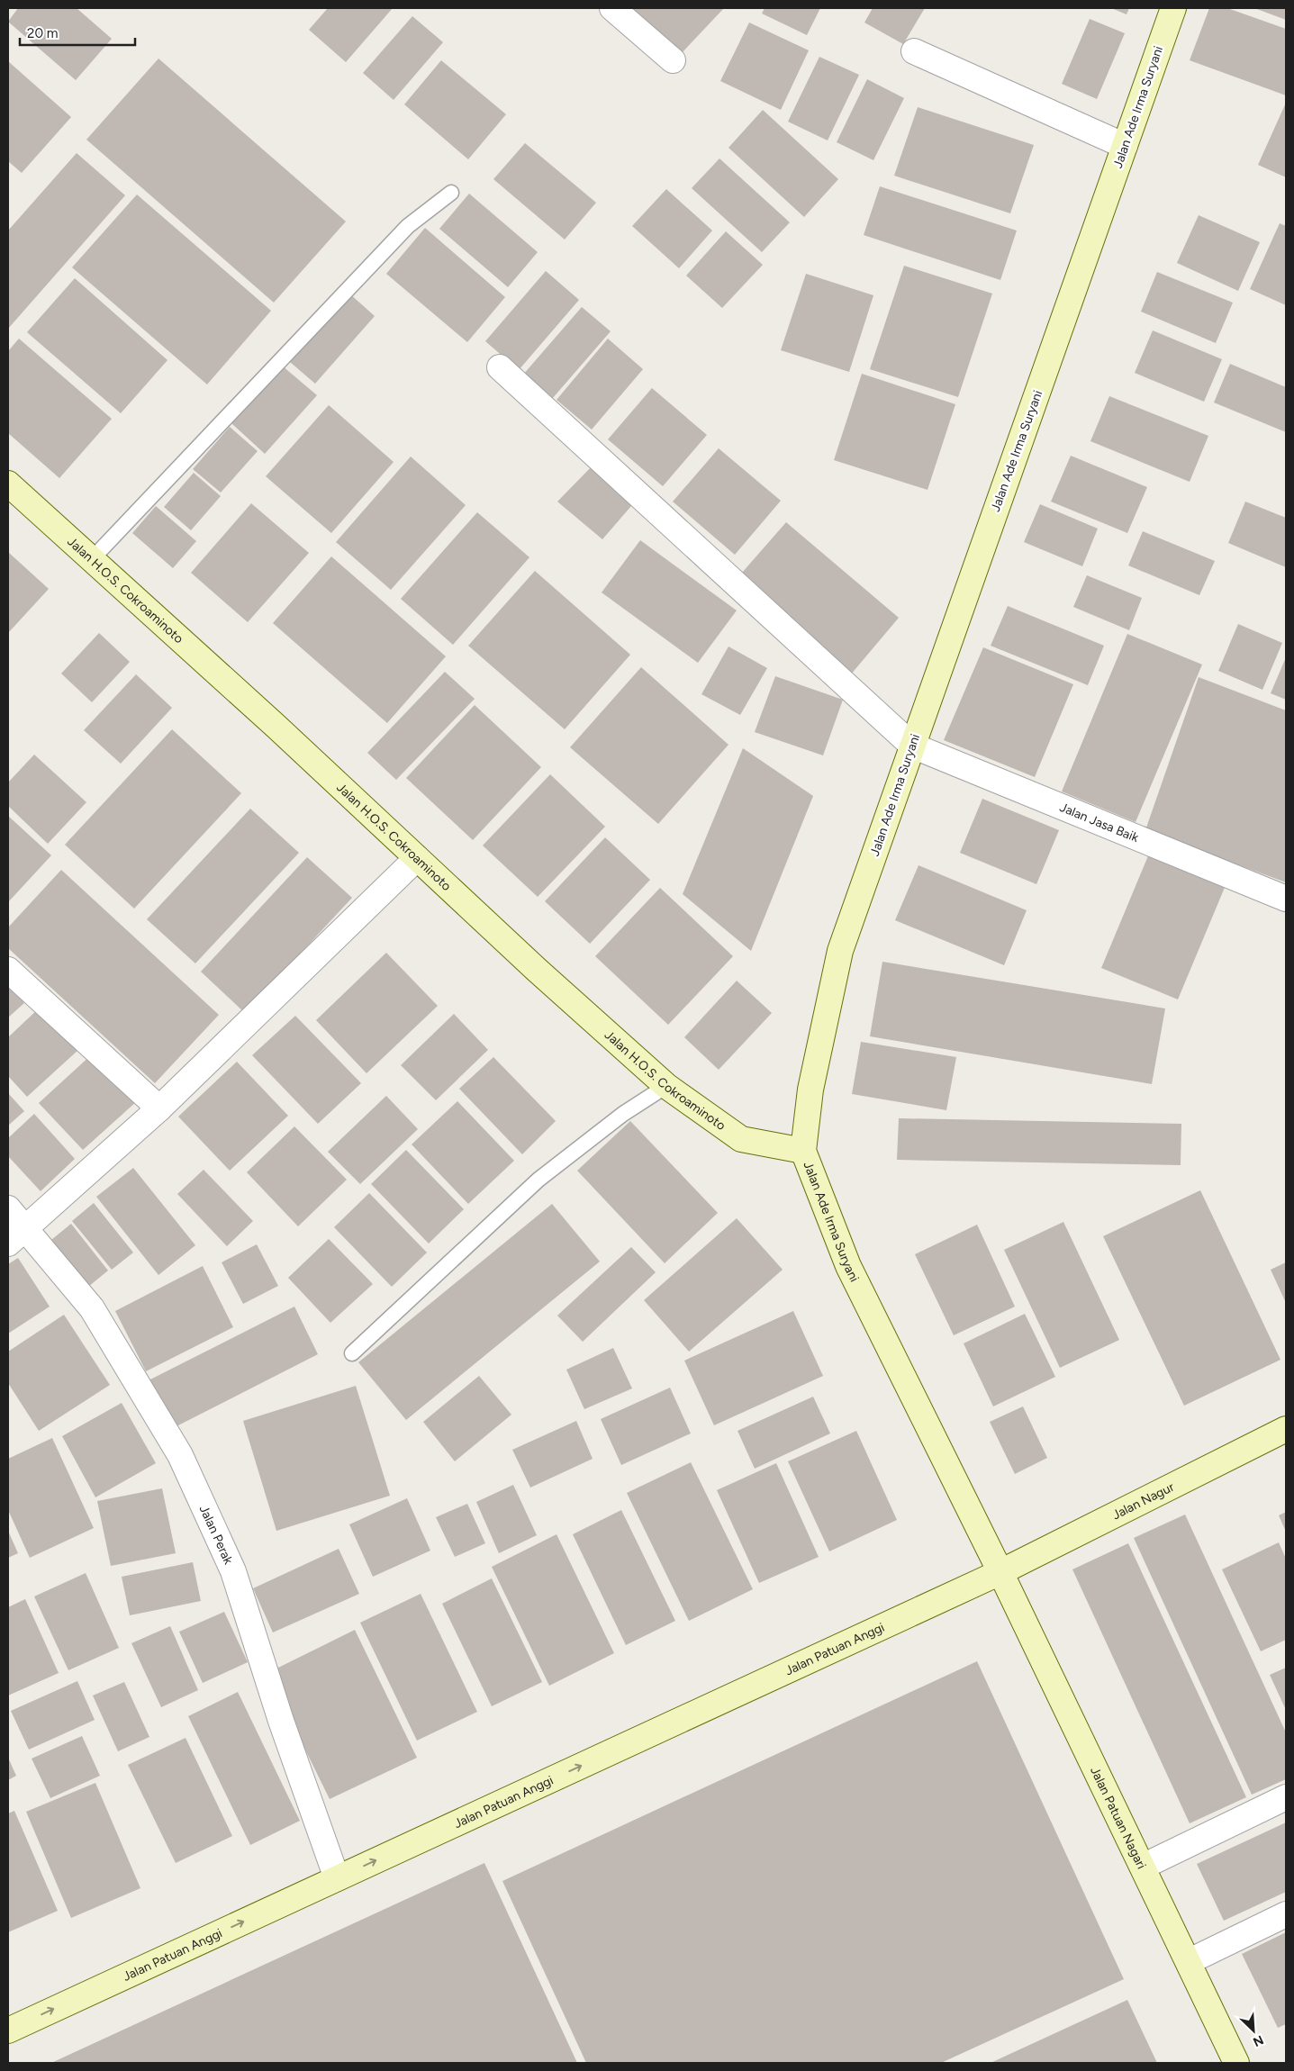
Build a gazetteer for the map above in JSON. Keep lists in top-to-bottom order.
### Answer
{
  "streets": {
    "street": [
      "Jalan Ade Irma Suryani",
      "Jalan H.O.S. Cokroaminoto",
      "Jalan Jasa Baik",
      "Jalan Nagur",
      "Jalan Perak",
      "Jalan Patuan Anggi",
      "Jalan Patuan Nagari"
    ]
  },
  "crossings": [
    ["Jalan Ade Irma Suryani", "Jalan H.O.S. Cokroaminoto"],
    ["Jalan Ade Irma Suryani", "Jalan Jasa Baik"],
    ["Jalan Ade Irma Suryani", "Jalan Nagur"],
    ["Jalan Ade Irma Suryani", "Jalan Patuan Anggi"],
    ["Jalan Ade Irma Suryani", "Jalan Patuan Nagari"],
    ["Jalan Nagur", "Jalan Patuan Anggi"],
    ["Jalan Nagur", "Jalan Patuan Nagari"],
    ["Jalan Perak", "Jalan Patuan Anggi"],
    ["Jalan Patuan Anggi", "Jalan Patuan Nagari"]
  ],
  "one_way": ["Jalan Patuan Anggi"],
  "scale_bar": "20 m",
  "north": "bottom right"
}
